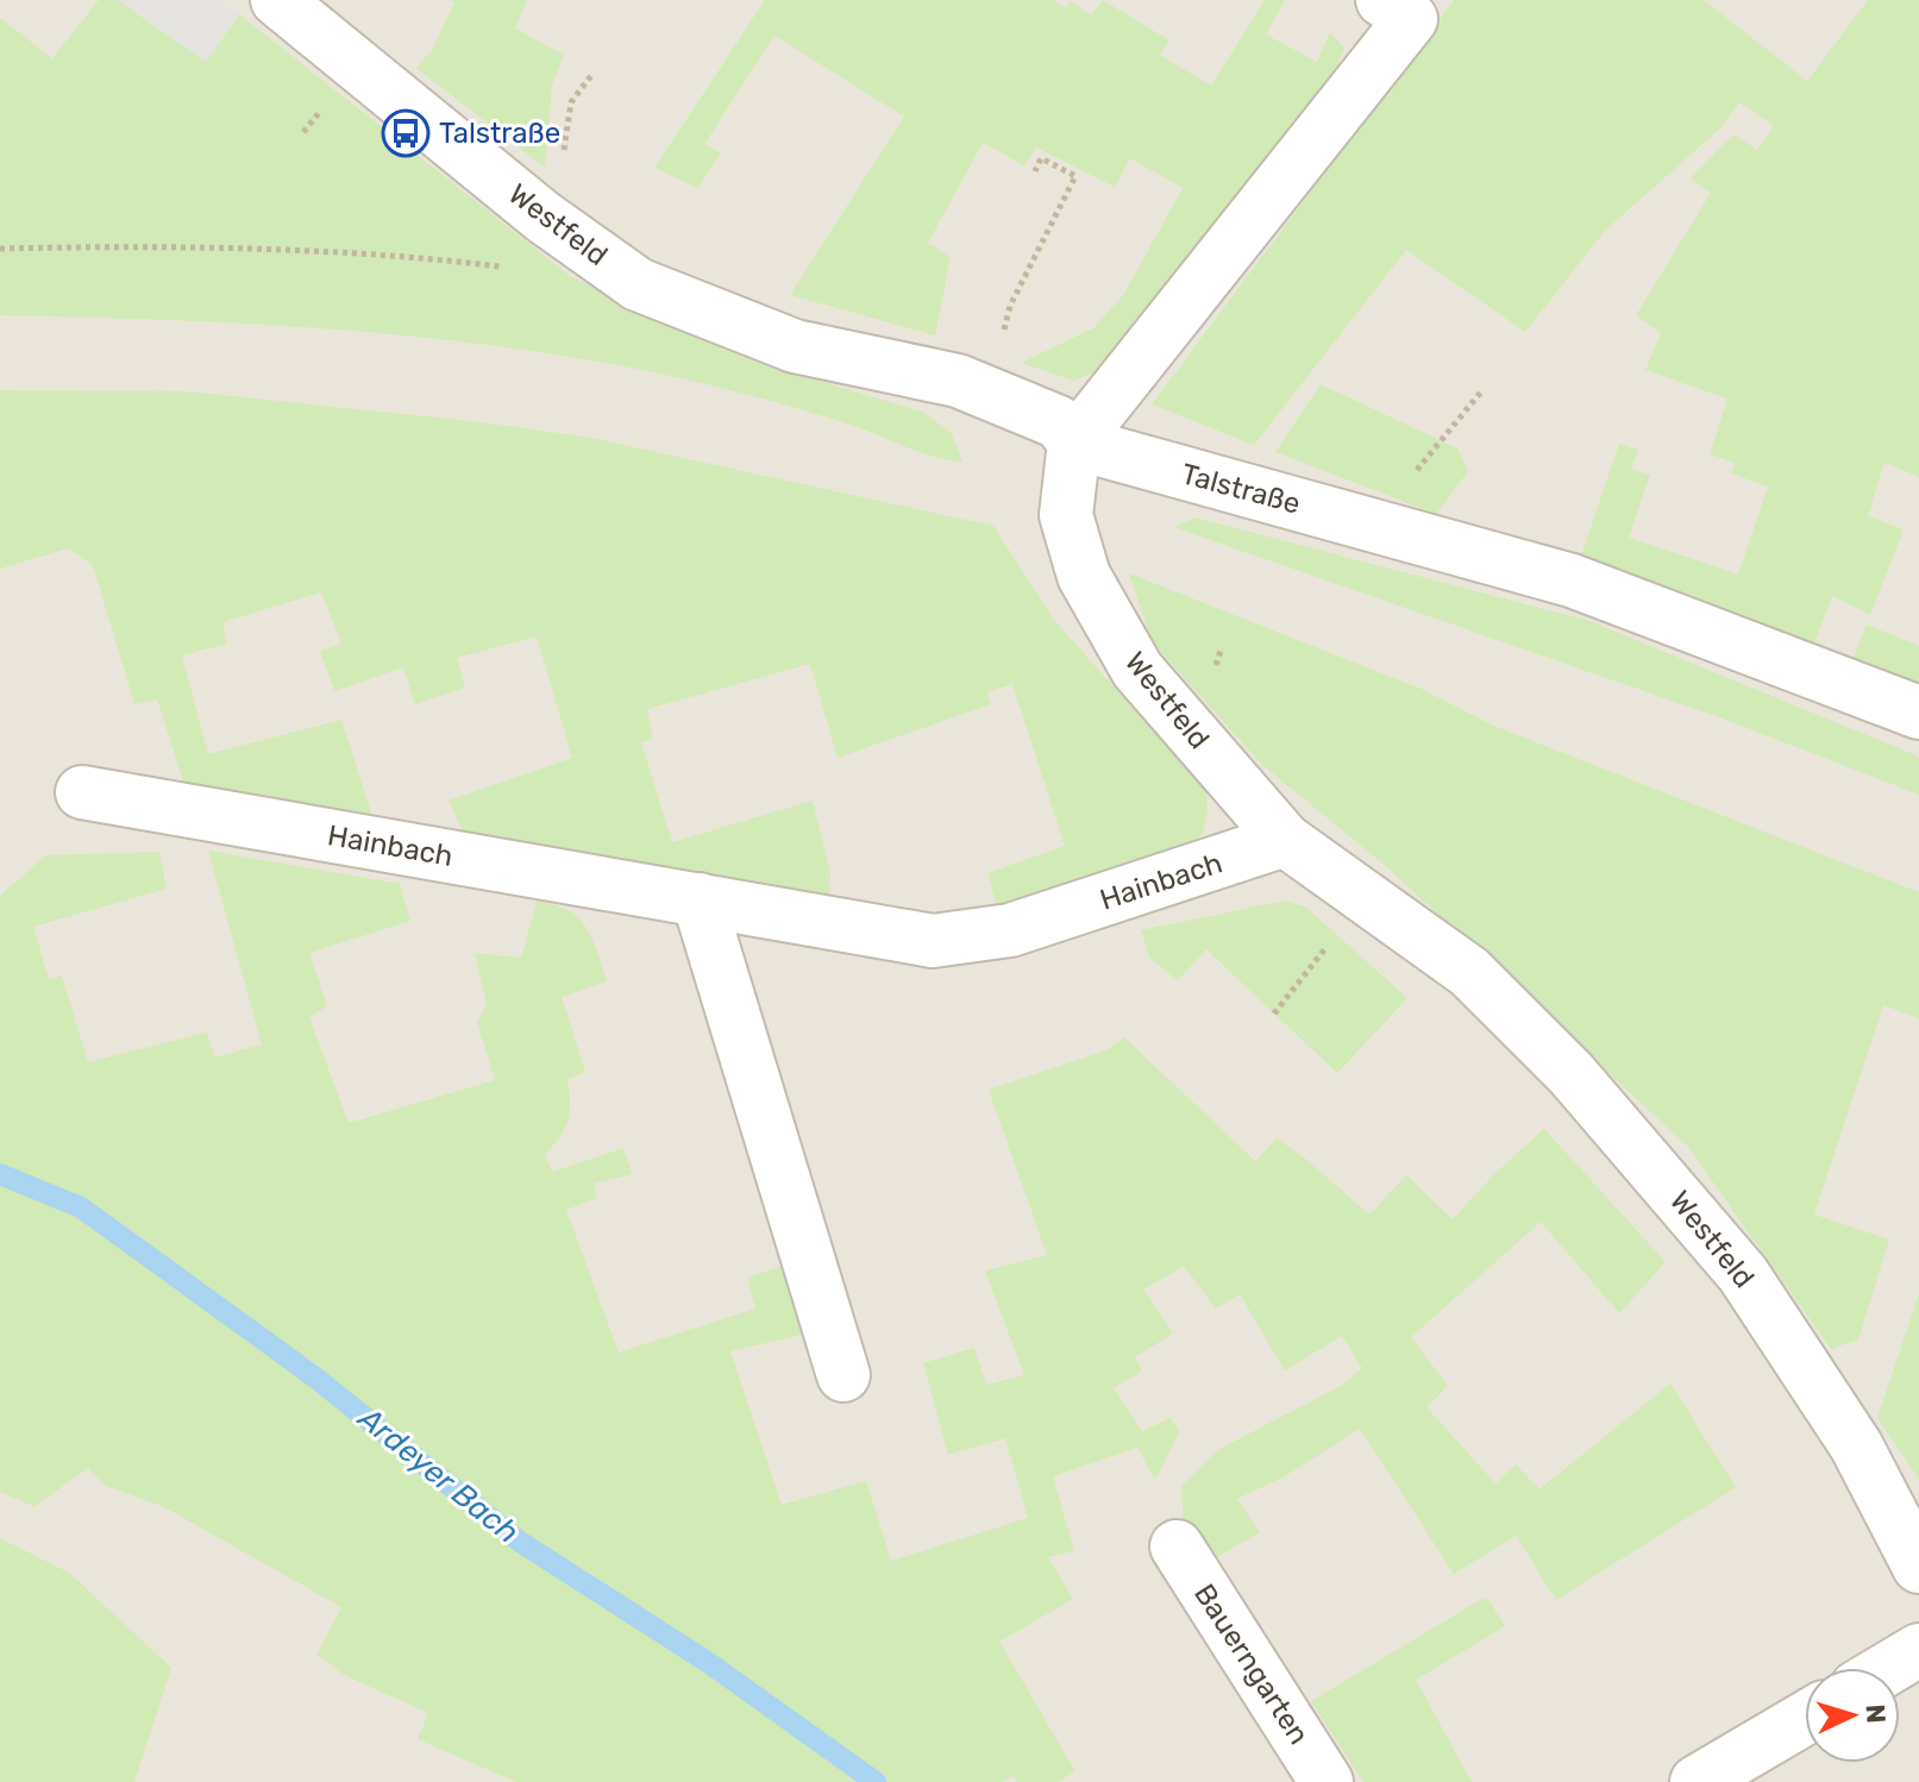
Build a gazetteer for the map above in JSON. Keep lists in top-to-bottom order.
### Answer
{
  "streets": {
    "street": [
      "Westfeld",
      "Talstraße",
      "Hainbach",
      "Bauerngarten"
    ]
  },
  "crossings": [
    ["Westfeld", "Talstraße"],
    ["Westfeld", "Hainbach"]
  ],
  "water": ["Ardeyer Bach"],
  "places": {
    "bus stop": ["Talstraße"]
  },
  "north": "right"
}
